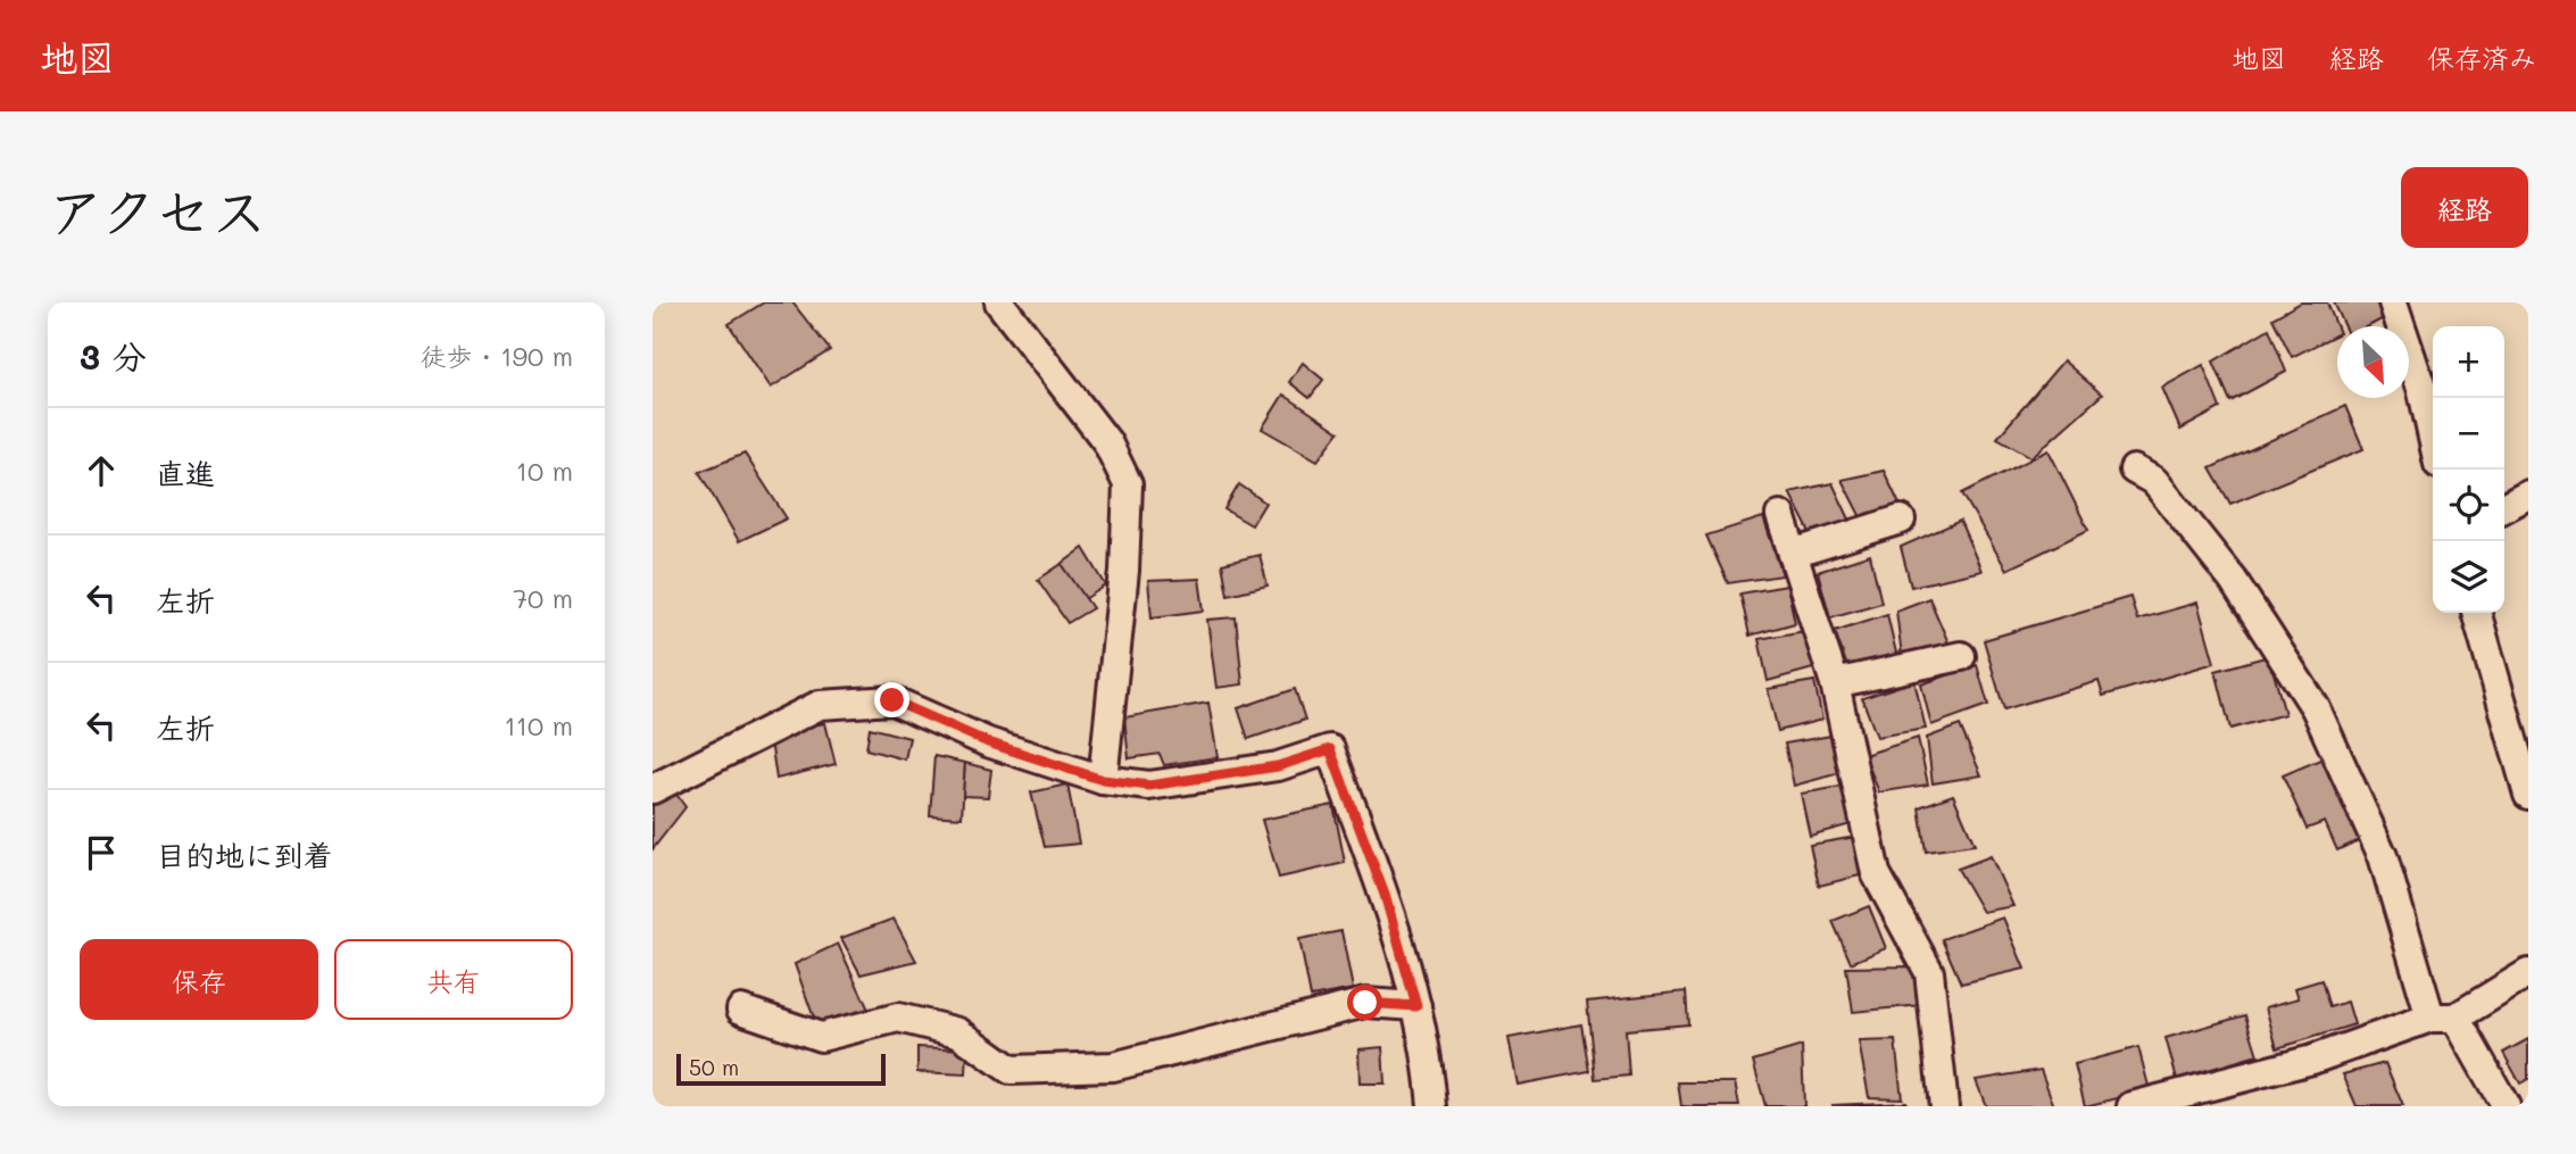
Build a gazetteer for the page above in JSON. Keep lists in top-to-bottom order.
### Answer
{
  "scale_bar": "50 m",
  "north": "bottom right",
  "page": {
    "header": "地図",
    "nav": ["地図", "経路", "保存済み"],
    "title": "アクセス",
    "buttons": [
      "経路",
      ["保存", "共有"]
    ],
    "heading": ["3 分", "徒歩 · 190 m"],
    "map_buttons": ["+", "−"],
    "list": [
      ["直進", "10 m"],
      ["左折", "70 m"],
      ["左折", "110 m"],
      "目的地に到着"
    ],
    "scale": "50 m"
  }
}
